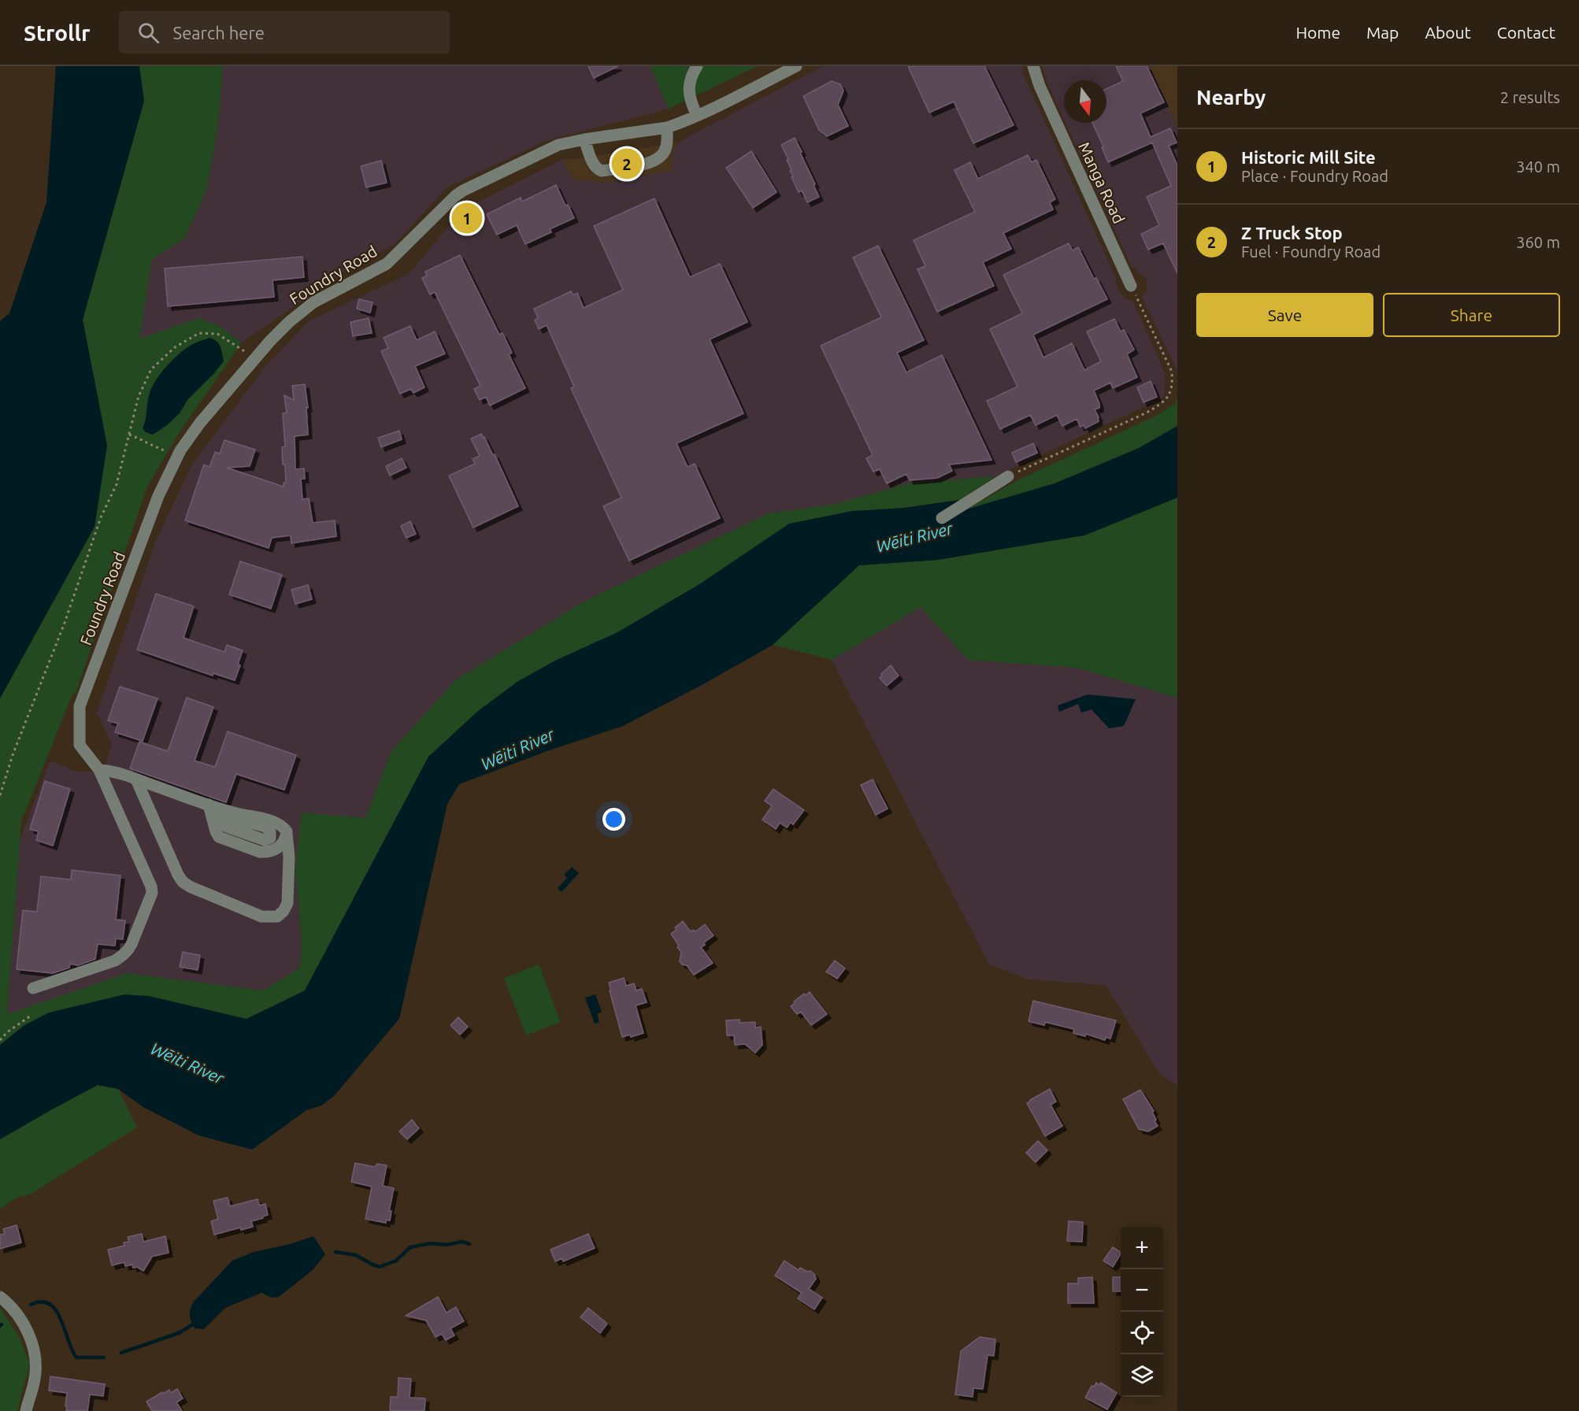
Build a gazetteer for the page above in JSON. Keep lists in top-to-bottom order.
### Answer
{
  "streets": {
    "street": ["Manga Road", "Foundry Road"]
  },
  "water": ["Wēiti River"],
  "north": "bottom",
  "page": {
    "header": "Strollr",
    "search": "Search here",
    "nav": [
      "Home",
      "Map",
      "About",
      "Contact"
    ],
    "heading": ["Nearby", "2 results"],
    "list": [
      {
        "mark": "1",
        "name": "Historic Mill Site",
        "note": "Place · Foundry Road",
        "value": "340 m"
      },
      {
        "mark": "2",
        "name": "Z Truck Stop",
        "note": "Fuel · Foundry Road",
        "value": "360 m"
      }
    ],
    "pins": ["2", "1"],
    "buttons": ["Save", "Share"],
    "map_buttons": ["+", "−"]
  }
}
